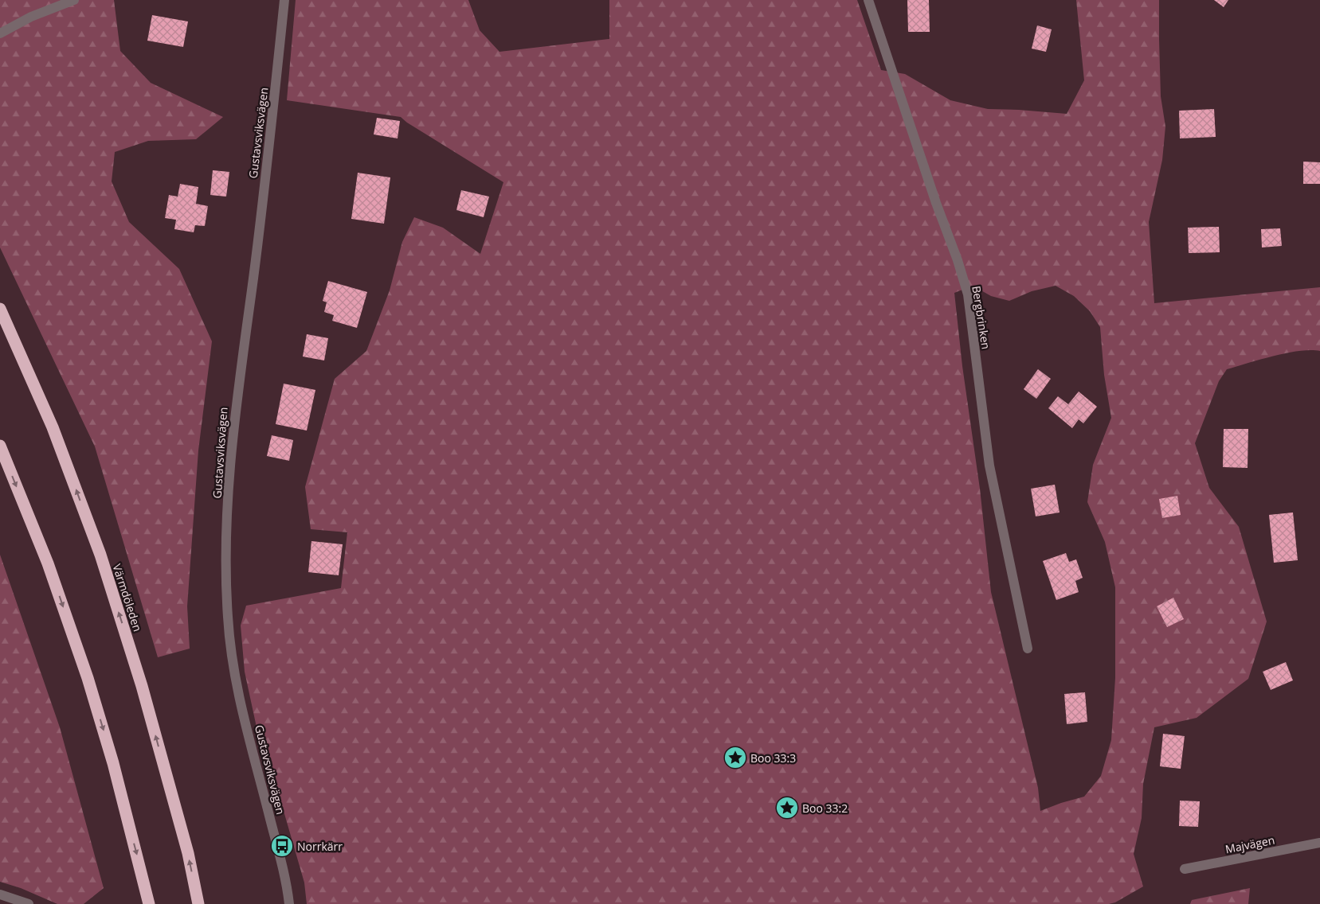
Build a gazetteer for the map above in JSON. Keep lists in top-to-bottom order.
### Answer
{
  "streets": {
    "highway": ["Värmdöleden"],
    "street": ["Gustavsviksvägen", "Bergbrinken", "Majvägen"]
  },
  "places": {
    "place": ["Boo 33:3", "Boo 33:2"],
    "bus stop": ["Norrkärr"]
  }
}
